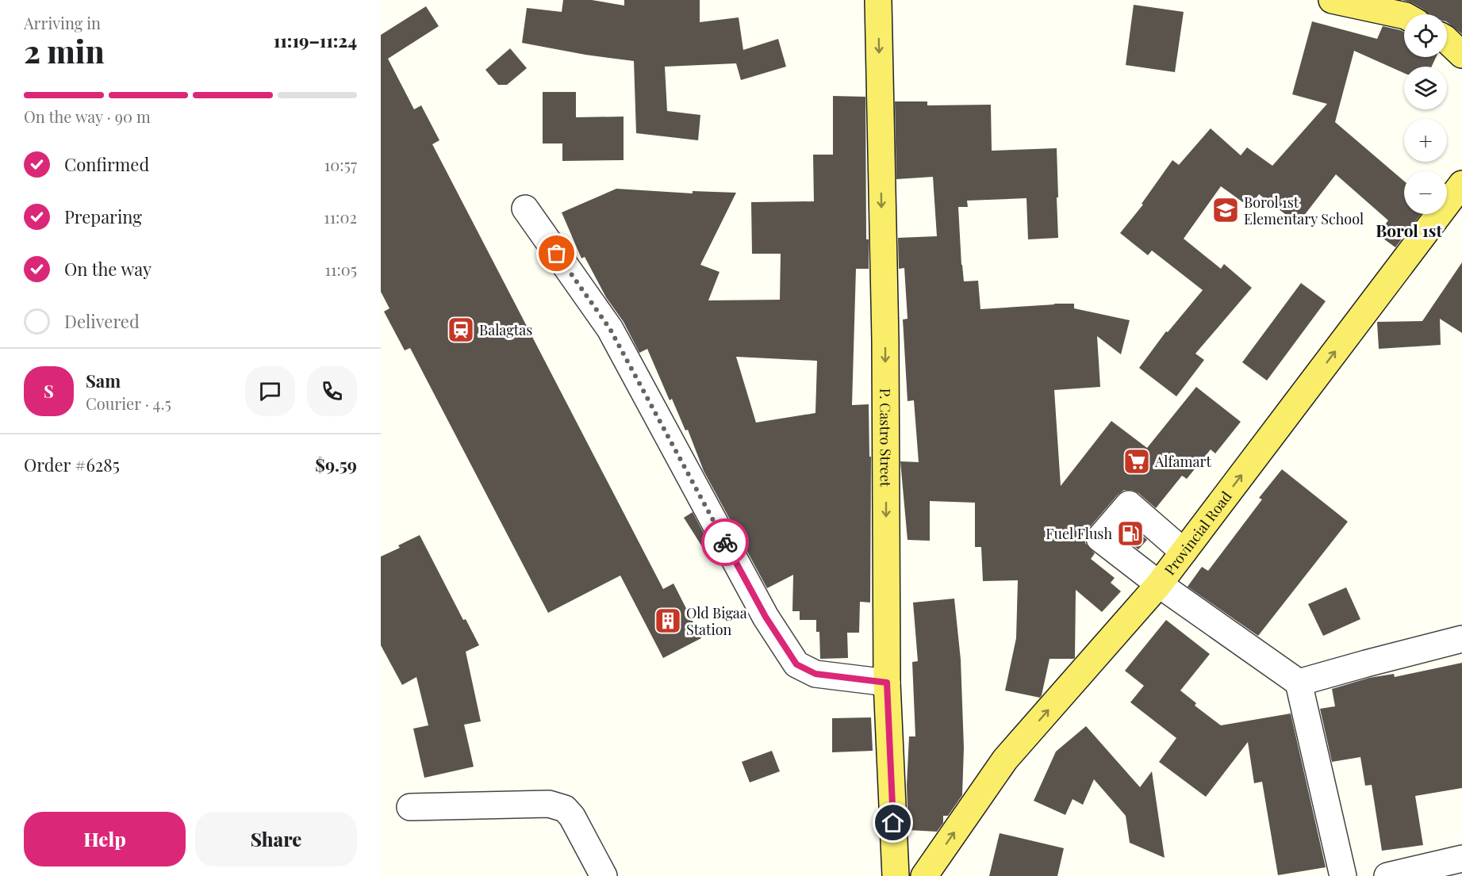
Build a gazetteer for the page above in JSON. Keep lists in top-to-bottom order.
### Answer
{
  "streets": {
    "main road": ["P. Castro Street", "Provincial Road"]
  },
  "one_way": ["P. Castro Street", "Provincial Road"],
  "districts": ["Borol 1st"],
  "places": {
    "school or university": ["Borol 1st Elementary School"],
    "station": ["Balagtas"],
    "supermarket": ["Alfamart"],
    "fuel station": ["Fuel Flush"],
    "building": ["Old Bigaa Station"]
  },
  "page": {
    "heading": ["2 min", "Arriving in", "11:19–11:24"],
    "panel": [
      "Sam",
      "Courier · 4.5",
      "Order #6285",
      "$9.59"
    ],
    "map_buttons": ["+", "−"],
    "bar": "On the way · 90 m",
    "list": [
      ["Confirmed", "10:57"],
      ["Preparing", "11:02"],
      ["On the way", "11:05"],
      "Delivered"
    ],
    "round": "S",
    "buttons": ["Help", "Share"]
  }
}
